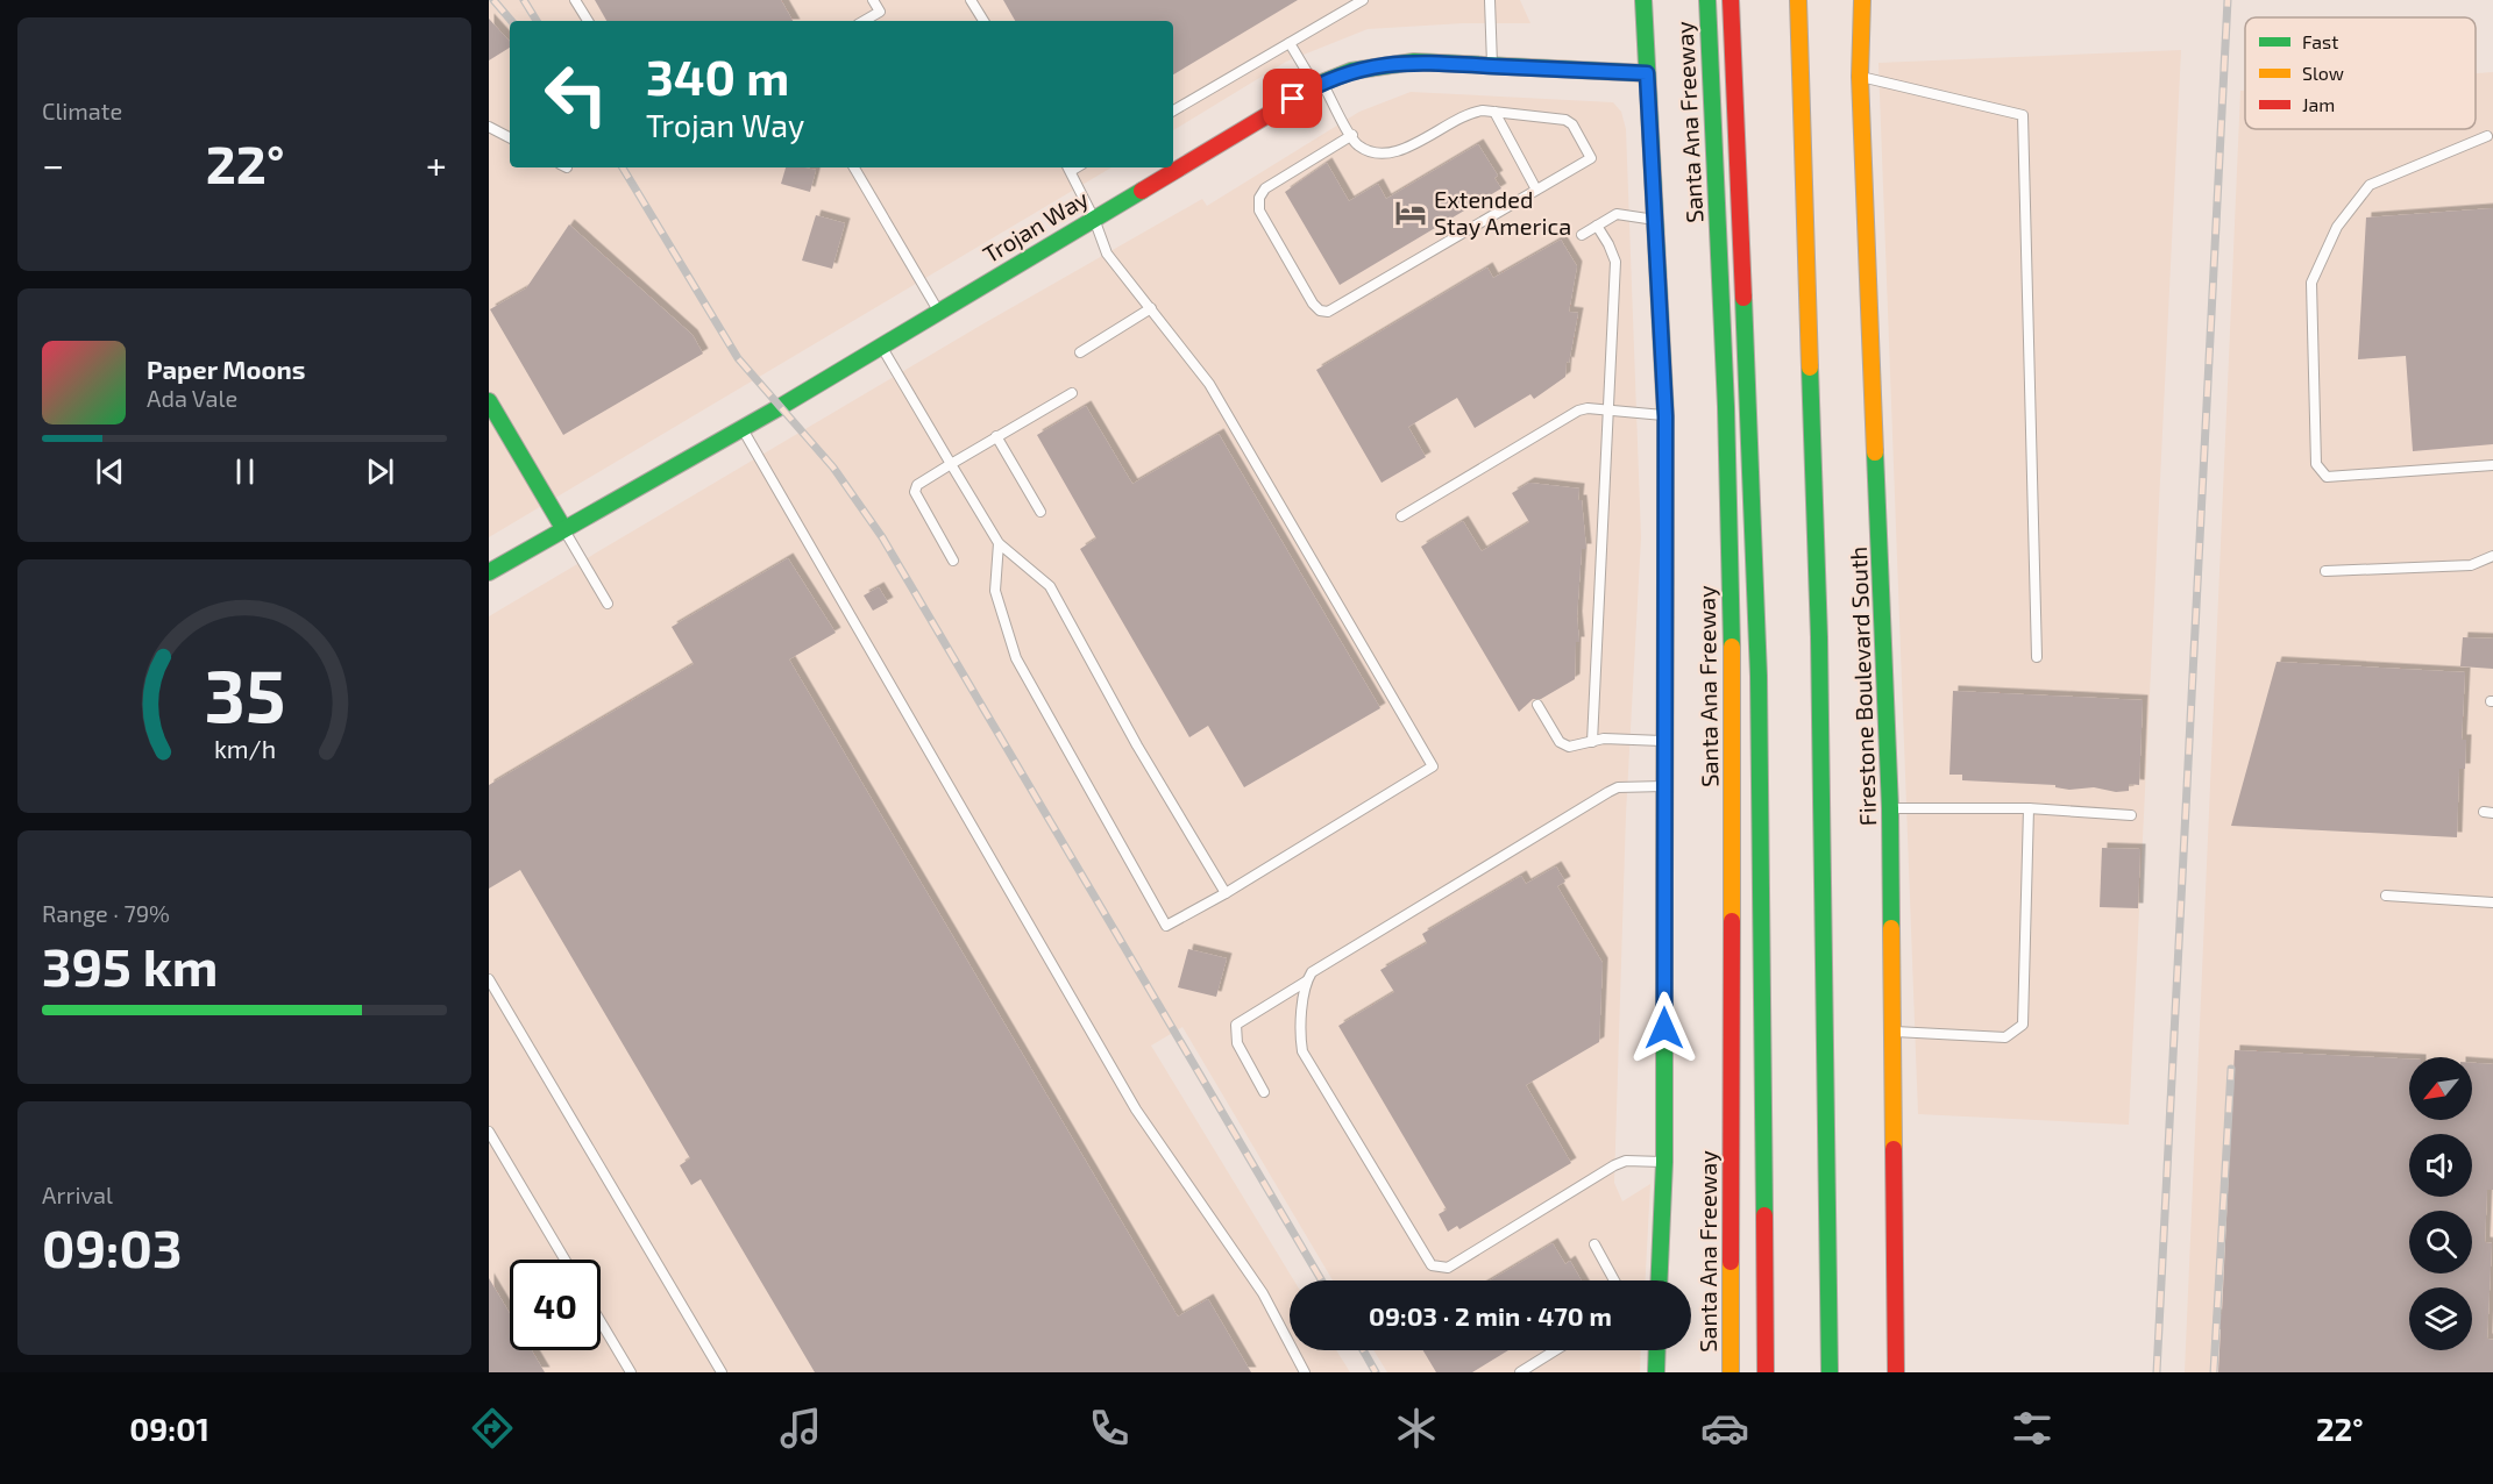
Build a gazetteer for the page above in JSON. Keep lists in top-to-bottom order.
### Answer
{
  "streets": {
    "main road": ["Santa Ana Freeway", "Trojan Way", "Firestone Boulevard South"]
  },
  "places": {
    "hotel": ["Extended Stay America"]
  },
  "legend": ["Fast", "Slow", "Jam"],
  "north": "bottom left",
  "page": {
    "tile": [
      "Climate",
      ["Range · 79%", "395 km"],
      ["Arrival", "09:03"]
    ],
    "turn": ["340 m", "Trojan Way"],
    "heat": ["−", "22°", "+"],
    "song": ["Paper Moons", "Ada Vale"],
    "limit": "40",
    "trip": "09:03 · 2 min · 470 m",
    "tabs": ["09:01", "22°"],
    "gauge": ["35", "km/h"]
  }
}
